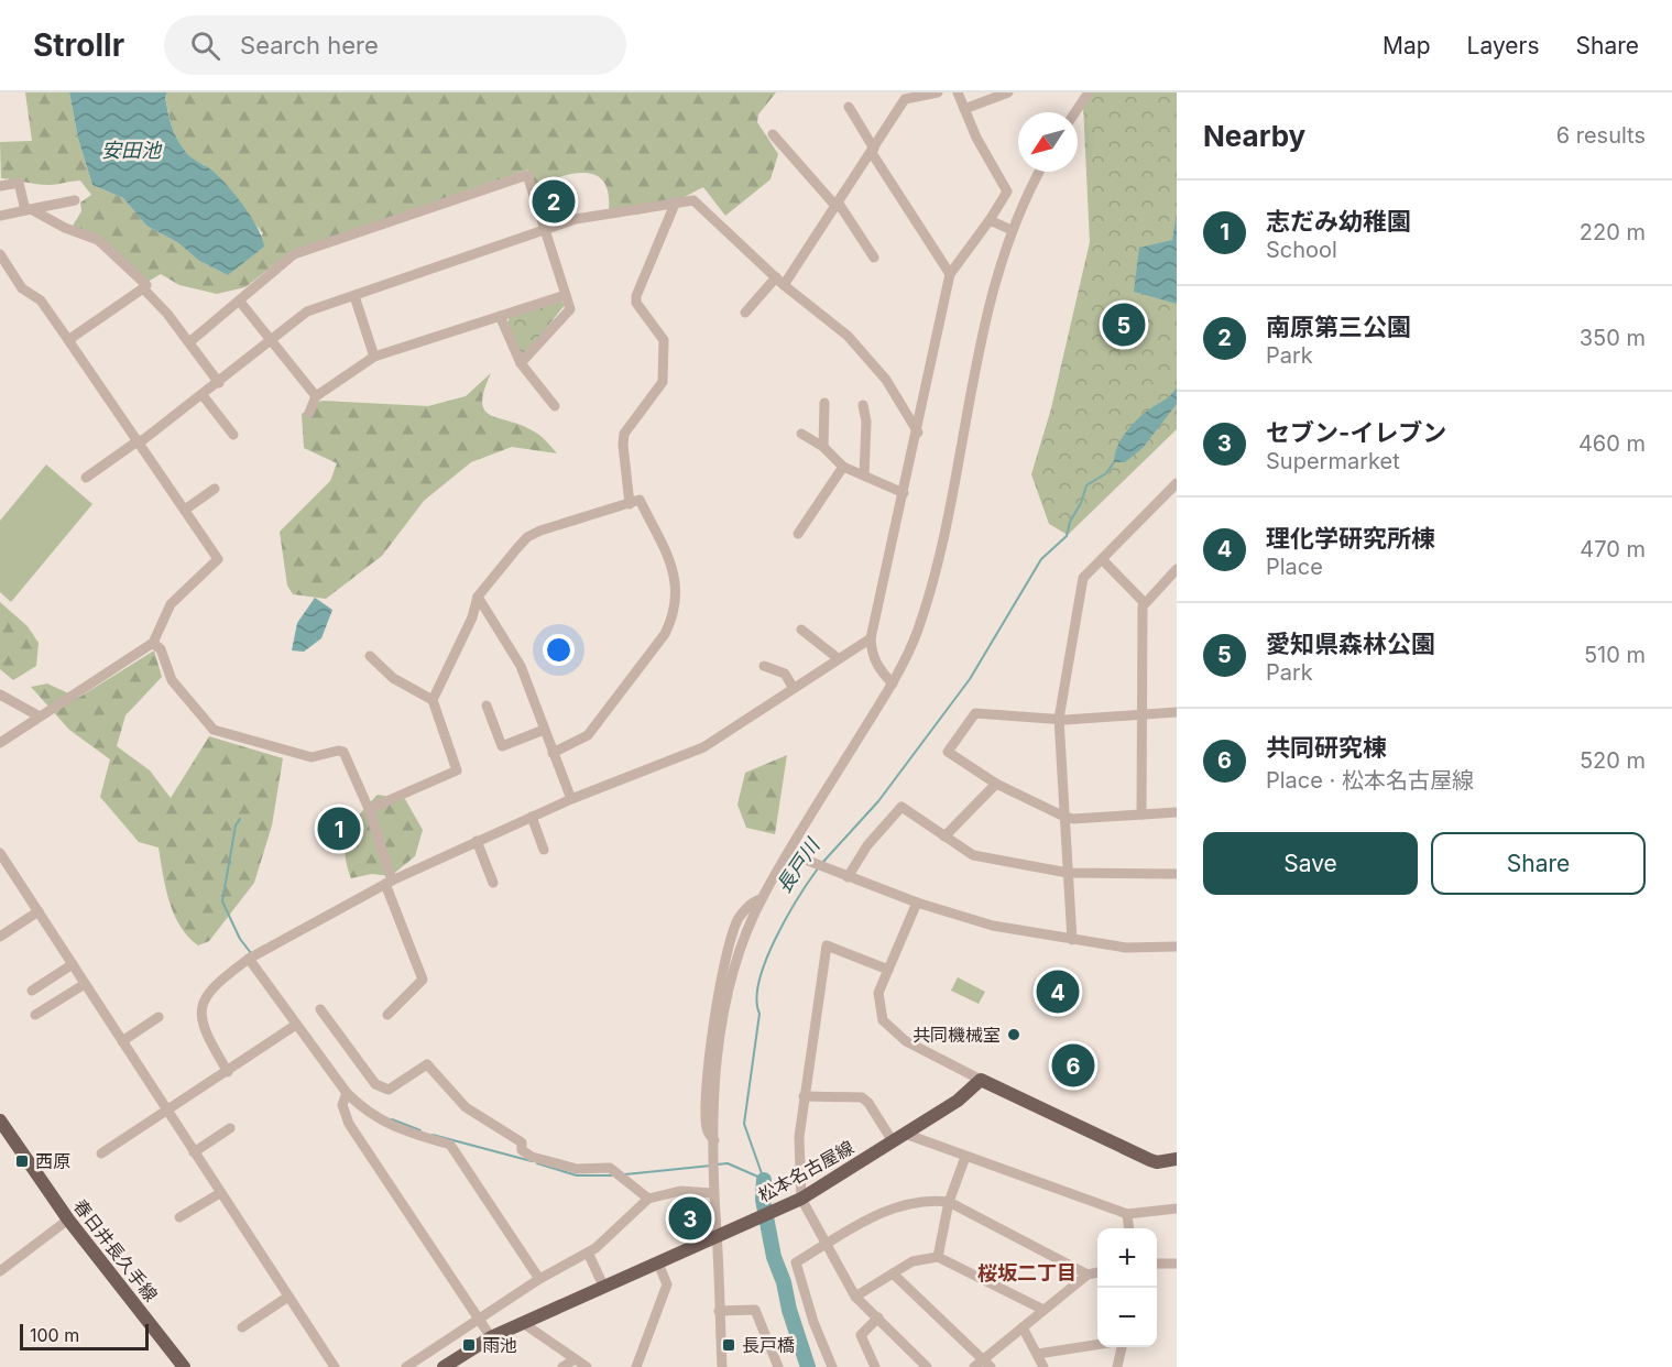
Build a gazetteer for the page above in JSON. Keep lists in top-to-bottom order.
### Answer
{
  "streets": {
    "main road": ["松本名古屋線", "春日井長久手線"]
  },
  "districts": ["桜坂二丁目"],
  "water": ["安田池", "長戸川"],
  "places": {
    "other": ["共同機械室"],
    "transit": ["西原", "雨池", "長戸橋"]
  },
  "scale_bar": "100 m",
  "north": "bottom left",
  "page": {
    "header": "Strollr",
    "search": "Search here",
    "nav": ["Map", "Layers", "Share"],
    "heading": ["Nearby", "6 results"],
    "pins": [
      "2",
      "5",
      "1",
      "4",
      "6",
      "3"
    ],
    "list": [
      {
        "mark": "1",
        "name": "志だみ幼稚園",
        "note": "School",
        "value": "220 m"
      },
      {
        "mark": "2",
        "name": "南原第三公園",
        "note": "Park",
        "value": "350 m"
      },
      {
        "mark": "3",
        "name": "セブン-イレブン",
        "note": "Supermarket",
        "value": "460 m"
      },
      {
        "mark": "4",
        "name": "理化学研究所棟",
        "note": "Place",
        "value": "470 m"
      },
      {
        "mark": "5",
        "name": "愛知県森林公園",
        "note": "Park",
        "value": "510 m"
      },
      {
        "mark": "6",
        "name": "共同研究棟",
        "note": "Place · 松本名古屋線",
        "value": "520 m"
      }
    ],
    "buttons": ["Save", "Share"],
    "map_buttons": ["+", "−"],
    "scale": "100 m"
  }
}
